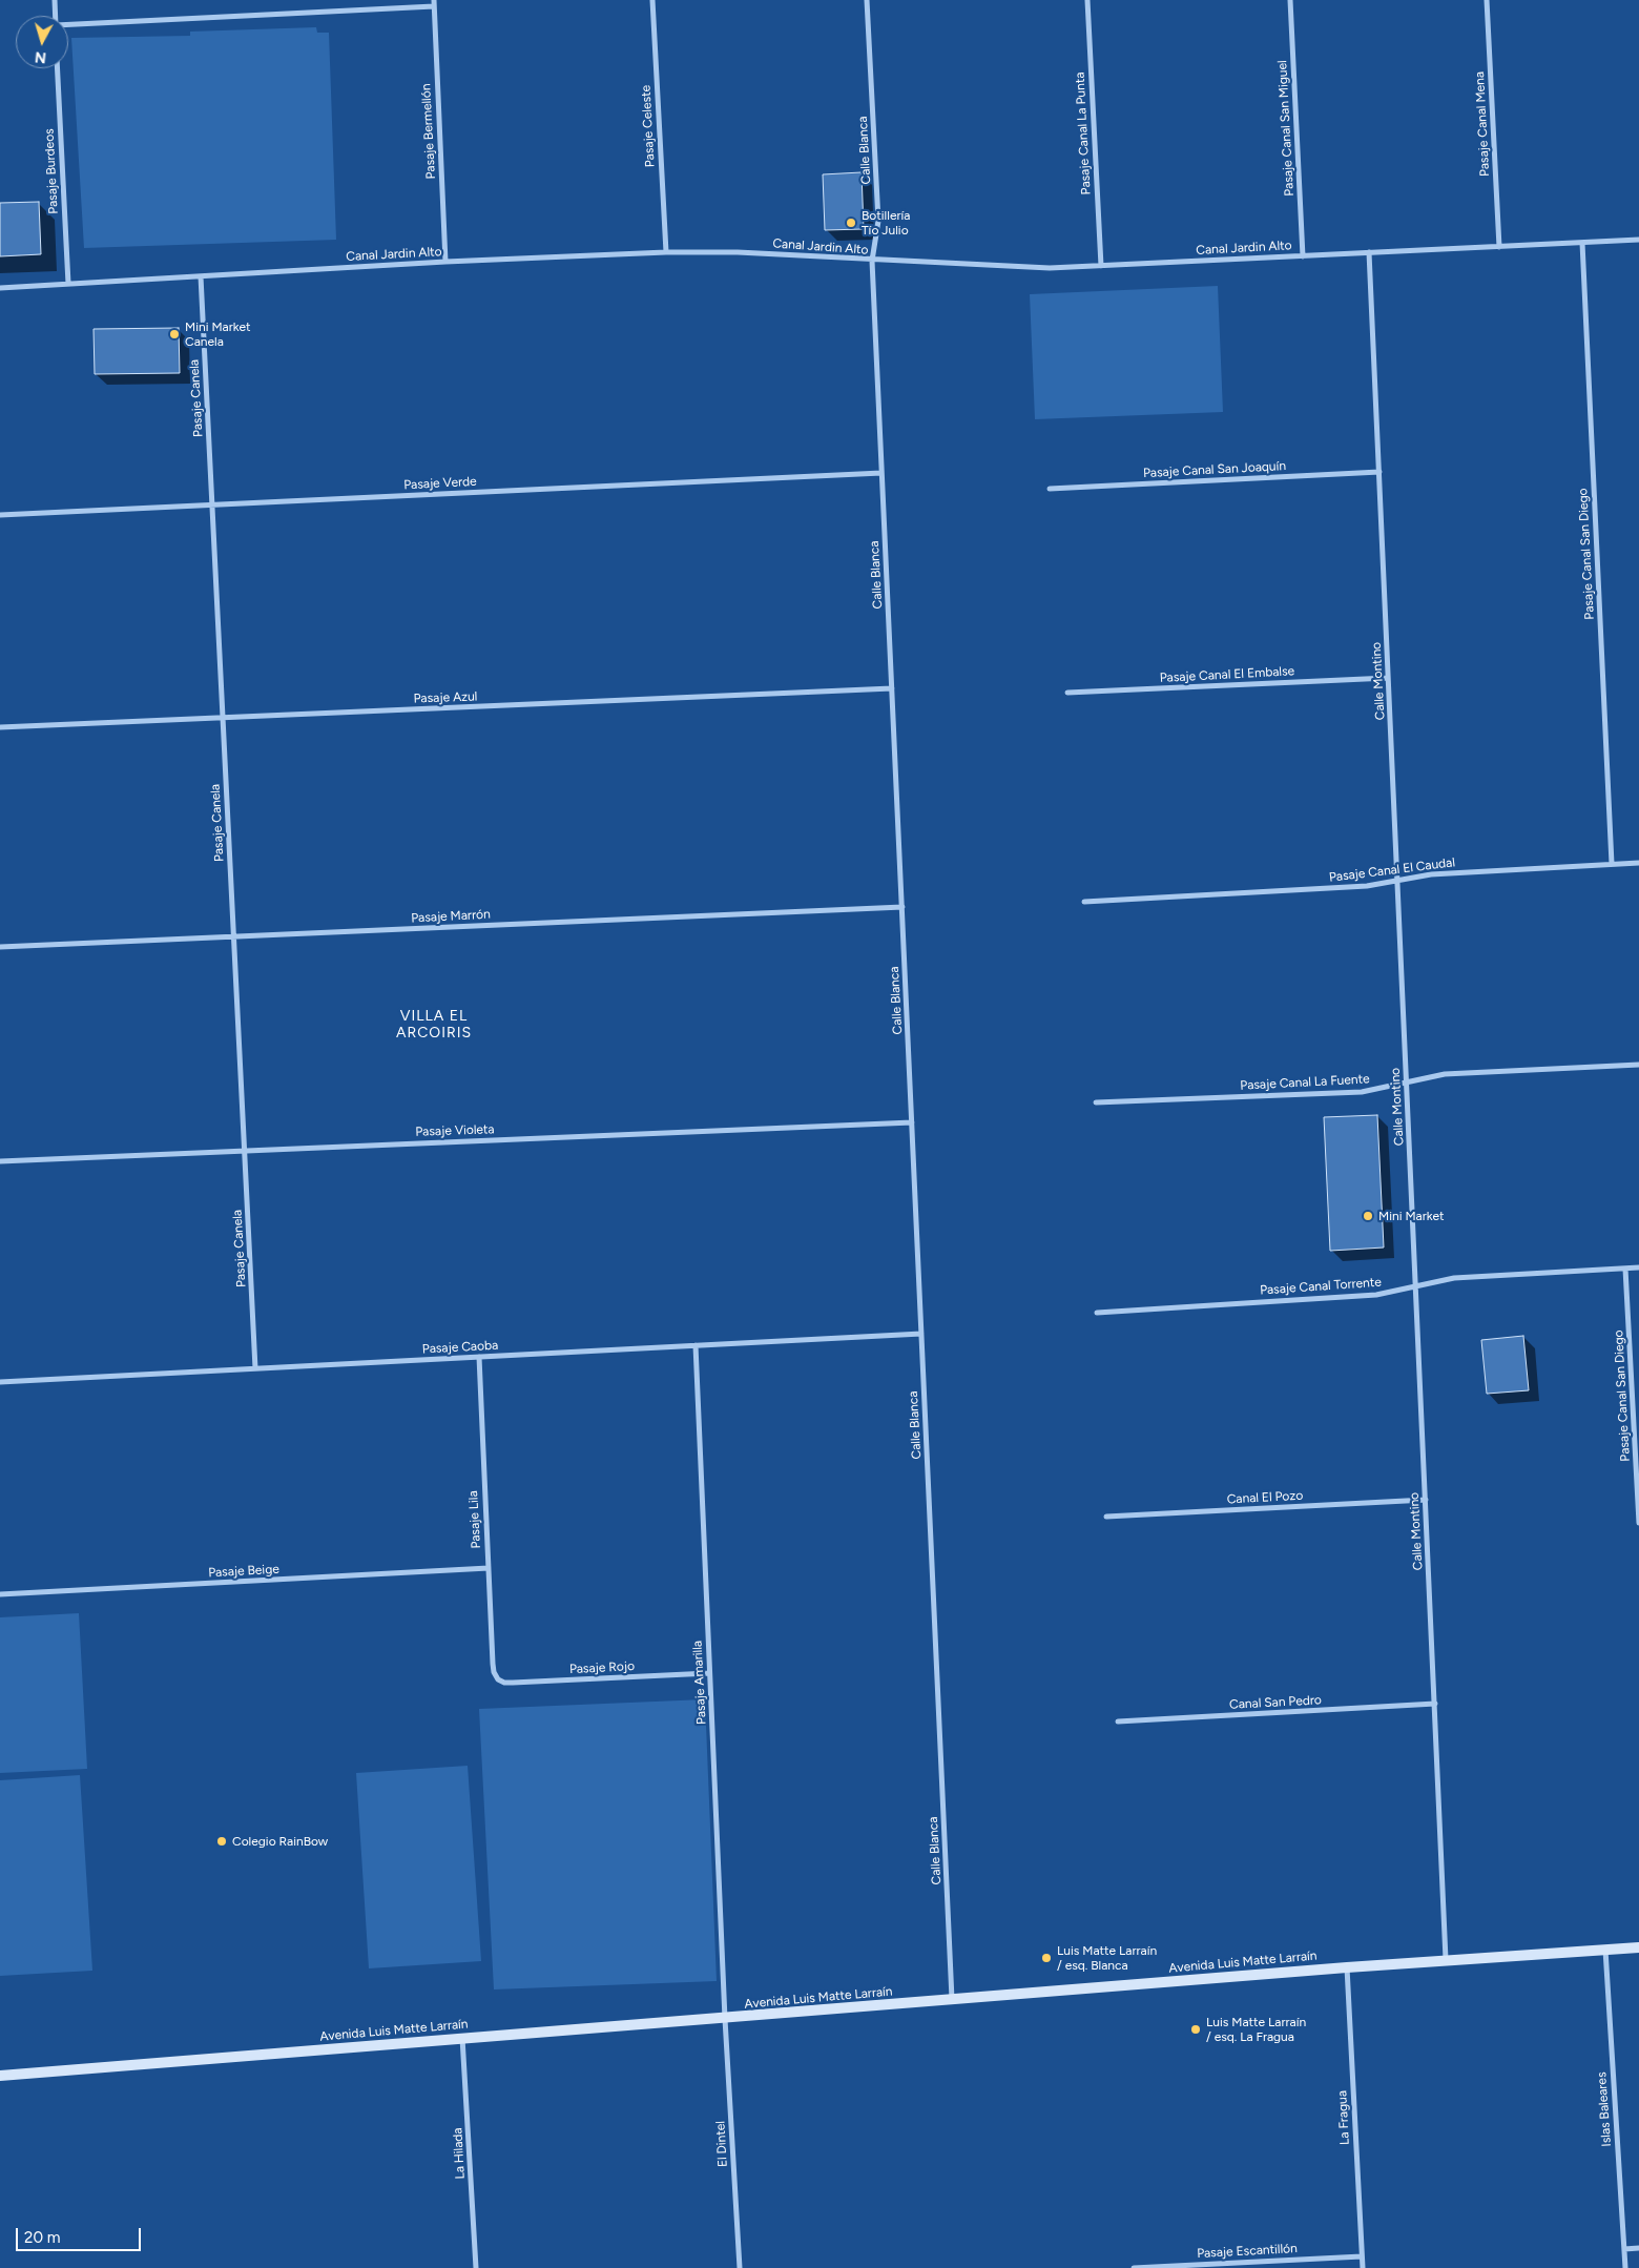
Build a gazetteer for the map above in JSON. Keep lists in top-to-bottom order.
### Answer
{
  "streets": {
    "street": [
      "Pasaje Canal Mena",
      "Pasaje Celeste",
      "Pasaje Canal San Miguel",
      "Pasaje Bermellón",
      "Pasaje Canal La Punta",
      "Calle Blanca",
      "Pasaje Burdeos",
      "Canal Jardin Alto",
      "Pasaje Canela",
      "Pasaje Canal San Joaquín",
      "Pasaje Verde",
      "Pasaje Canal San Diego",
      "Pasaje Canal El Embalse",
      "Calle Montino",
      "Pasaje Azul",
      "Pasaje Canal El Caudal",
      "Pasaje Marrón",
      "Pasaje Canal La Fuente",
      "Pasaje Violeta",
      "Pasaje Canal Torrente",
      "Pasaje Caoba",
      "Canal El Pozo",
      "Pasaje Lila",
      "Pasaje Beige",
      "Pasaje Rojo",
      "Pasaje Amarilla",
      "Canal San Pedro",
      "Avenida Luis Matte Larraín",
      "Islas Baleares",
      "La Fragua",
      "El Dintel",
      "La Hilada",
      "Pasaje Escantillón"
    ]
  },
  "crossings": [
    ["Pasaje Canal Mena", "Canal Jardin Alto"],
    ["Pasaje Celeste", "Canal Jardin Alto"],
    ["Pasaje Canal San Miguel", "Canal Jardin Alto"],
    ["Pasaje Bermellón", "Canal Jardin Alto"],
    ["Pasaje Canal La Punta", "Canal Jardin Alto"],
    ["Calle Blanca", "Canal Jardin Alto"],
    ["Calle Blanca", "Pasaje Verde"],
    ["Calle Blanca", "Pasaje Azul"],
    ["Calle Blanca", "Pasaje Marrón"],
    ["Calle Blanca", "Pasaje Violeta"],
    ["Calle Blanca", "Pasaje Caoba"],
    ["Calle Blanca", "Avenida Luis Matte Larraín"],
    ["Pasaje Burdeos", "Canal Jardin Alto"],
    ["Canal Jardin Alto", "Pasaje Canela"],
    ["Canal Jardin Alto", "Pasaje Canal San Diego"],
    ["Canal Jardin Alto", "Calle Montino"],
    ["Pasaje Canela", "Pasaje Verde"],
    ["Pasaje Canela", "Pasaje Azul"],
    ["Pasaje Canela", "Pasaje Marrón"],
    ["Pasaje Canela", "Pasaje Violeta"],
    ["Pasaje Canela", "Pasaje Caoba"],
    ["Pasaje Canal San Joaquín", "Calle Montino"],
    ["Pasaje Canal San Diego", "Pasaje Canal El Caudal"],
    ["Pasaje Canal San Diego", "Pasaje Canal Torrente"],
    ["Pasaje Canal El Embalse", "Calle Montino"],
    ["Calle Montino", "Pasaje Canal El Caudal"],
    ["Calle Montino", "Pasaje Canal La Fuente"],
    ["Calle Montino", "Pasaje Canal Torrente"],
    ["Calle Montino", "Canal El Pozo"],
    ["Calle Montino", "Canal San Pedro"],
    ["Calle Montino", "Avenida Luis Matte Larraín"],
    ["Pasaje Caoba", "Pasaje Lila"],
    ["Pasaje Caoba", "Pasaje Amarilla"],
    ["Pasaje Lila", "Pasaje Beige"],
    ["Pasaje Lila", "Pasaje Rojo"],
    ["Pasaje Rojo", "Pasaje Amarilla"],
    ["Pasaje Amarilla", "Avenida Luis Matte Larraín"],
    ["Pasaje Amarilla", "El Dintel"],
    ["Avenida Luis Matte Larraín", "Islas Baleares"],
    ["Avenida Luis Matte Larraín", "La Fragua"],
    ["Avenida Luis Matte Larraín", "El Dintel"],
    ["Avenida Luis Matte Larraín", "La Hilada"],
    ["La Fragua", "Pasaje Escantillón"]
  ],
  "districts": ["VILLA EL ARCOIRIS"],
  "places": [
    "Botillería Tío Julio",
    "Mini Market Canela",
    "Mini Market",
    "Colegio RainBow",
    "Luis Matte Larraín / esq. Blanca",
    "Luis Matte Larraín / esq. La Fragua"
  ],
  "scale_bar": "20 m",
  "north": "bottom"
}
